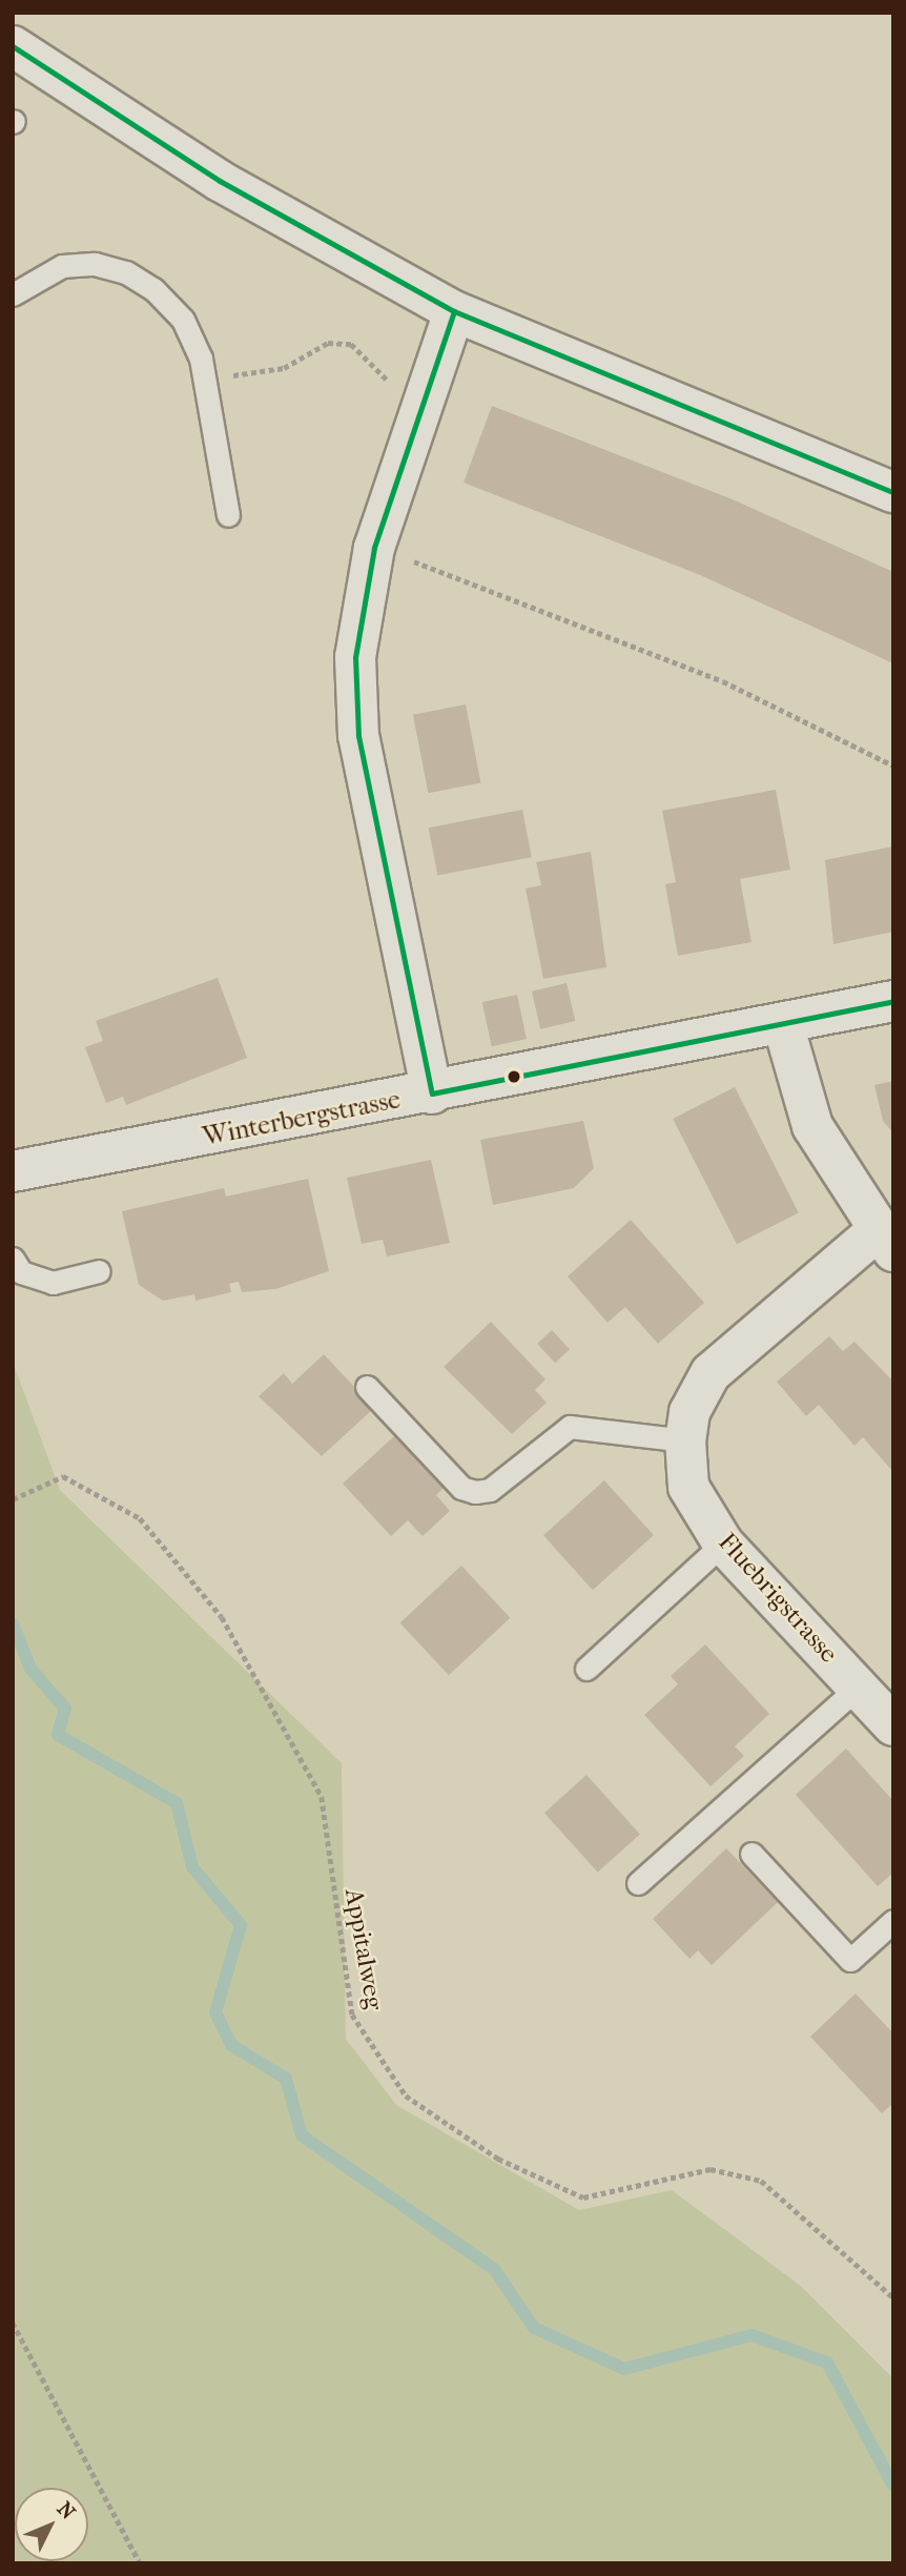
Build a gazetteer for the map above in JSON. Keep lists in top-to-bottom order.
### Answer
{
  "streets": {
    "street": ["Winterbergstrasse", "Fluebrigstrasse"],
    "path": ["Appitalweg"]
  },
  "north": "top right"
}
